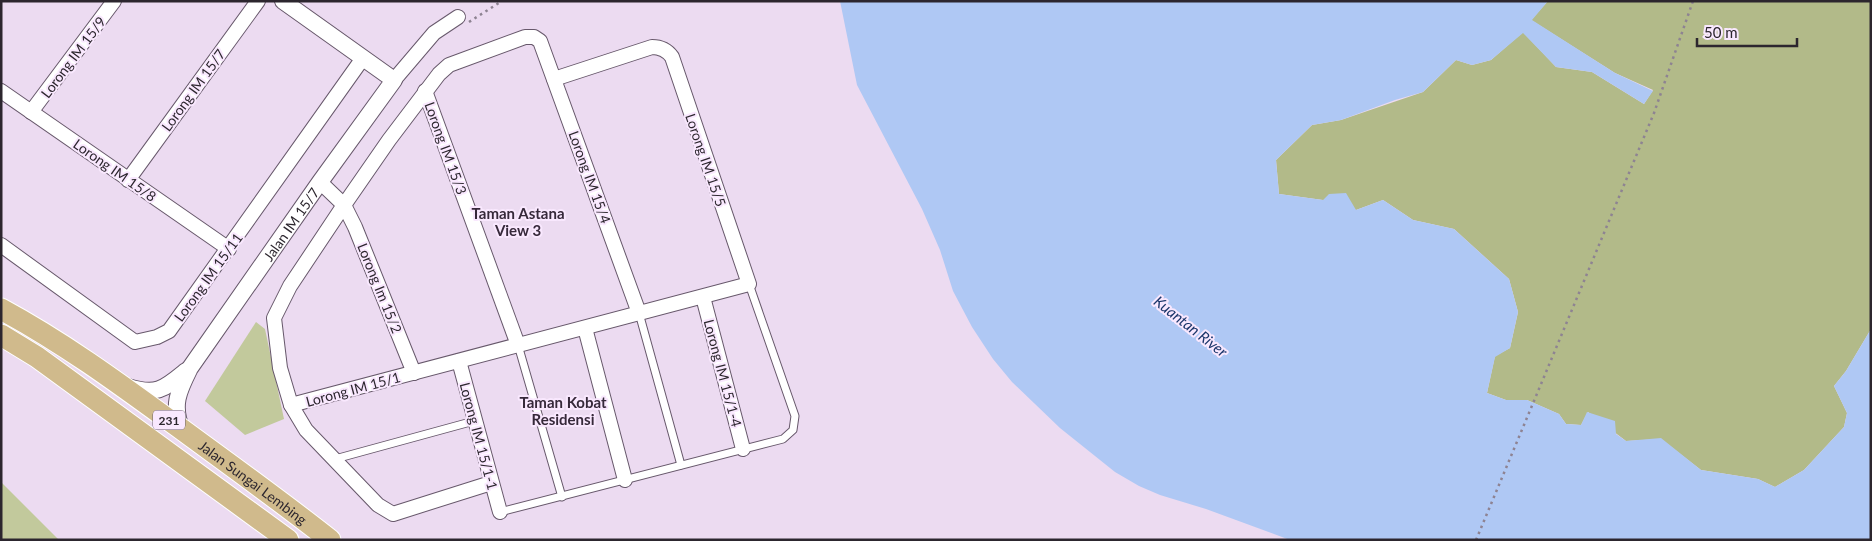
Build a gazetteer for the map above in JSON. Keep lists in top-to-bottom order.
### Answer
{
  "streets": {
    "main road": ["231", "Jalan Sungai Lembing"],
    "street": [
      "Lorong IM 15/9",
      "Lorong IM 15/7",
      "Lorong IM 15/3",
      "Lorong IM 15/5",
      "Lorong IM 15/8",
      "Lorong IM 15/4",
      "Jalan IM 15/7",
      "Lorong IM 15/11",
      "Lorong Im 15/2",
      "Lorong IM 15/1-4",
      "Lorong IM 15/1",
      "Lorong IM 15/1-1"
    ]
  },
  "crossings": [
    ["Lorong IM 15/9", "Lorong IM 15/8"],
    ["Lorong IM 15/7", "Lorong IM 15/8"],
    ["Lorong IM 15/3", "Lorong IM 15/1"],
    ["Lorong IM 15/5", "Lorong IM 15/4"],
    ["Lorong IM 15/5", "Lorong IM 15/1"],
    ["Lorong IM 15/8", "Lorong IM 15/11"],
    ["Lorong IM 15/4", "Lorong IM 15/1"],
    ["Lorong Im 15/2", "Lorong IM 15/1"],
    ["Lorong IM 15/1-4", "Lorong IM 15/1"],
    ["Lorong IM 15/1", "Lorong IM 15/1-1"]
  ],
  "districts": ["Taman Astana View 3", "Taman Kobat Residensi"],
  "water": ["Kuantan River"],
  "scale_bar": "50 m"
}
